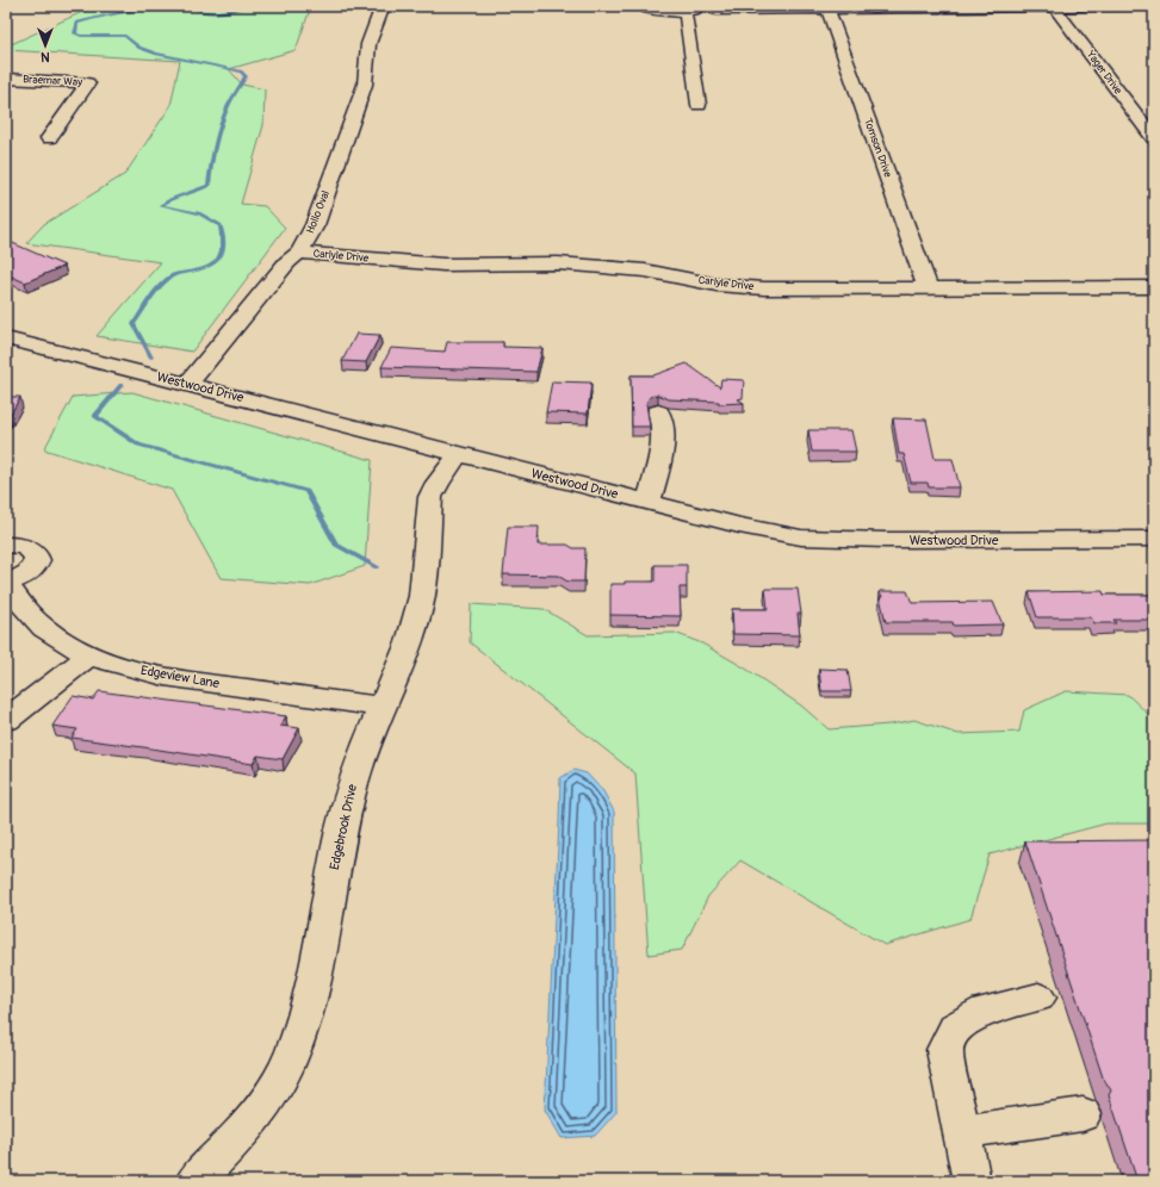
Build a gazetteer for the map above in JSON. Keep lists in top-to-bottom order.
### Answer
{
  "streets": {
    "street": [
      "Yager Drive",
      "Braemar Way",
      "Tomson Drive",
      "Hollo Oval",
      "Carlyle Drive",
      "Westwood Drive",
      "Edgeview Lane",
      "Edgebrook Drive"
    ]
  },
  "crossings": [
    ["Tomson Drive", "Carlyle Drive"],
    ["Hollo Oval", "Carlyle Drive"],
    ["Hollo Oval", "Westwood Drive"],
    ["Westwood Drive", "Edgebrook Drive"],
    ["Edgeview Lane", "Edgebrook Drive"]
  ],
  "north": "bottom"
}
